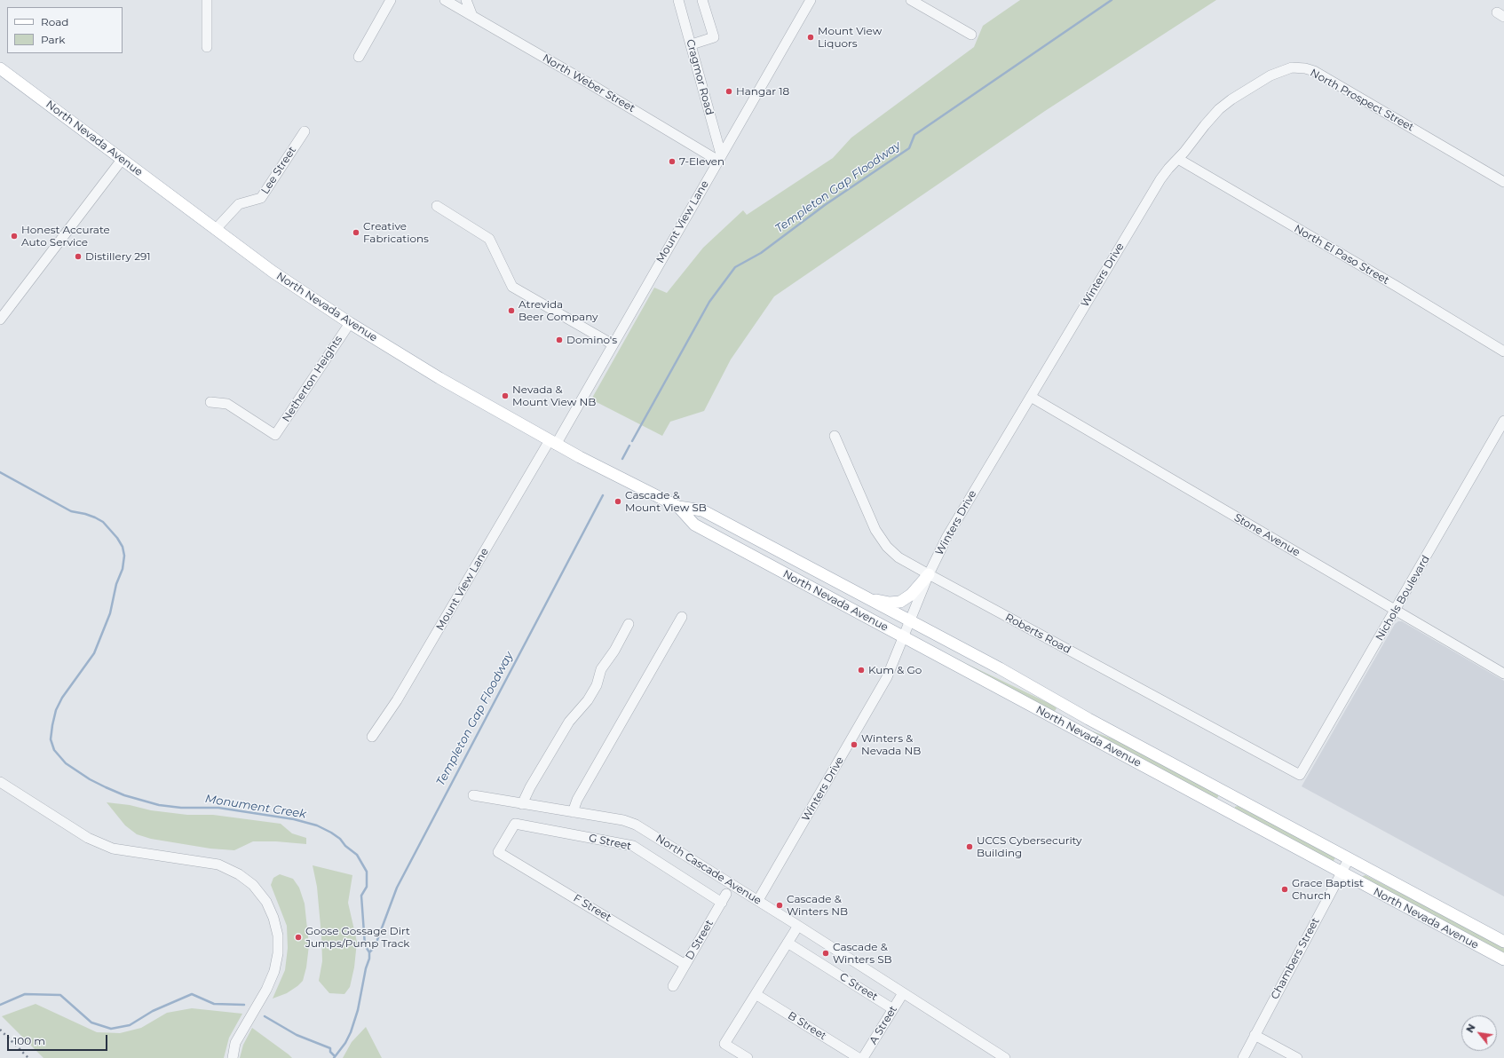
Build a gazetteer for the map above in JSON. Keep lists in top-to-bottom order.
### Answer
{
  "streets": {
    "main road": ["North Nevada Avenue"],
    "street": [
      "Cragmor Road",
      "North Weber Street",
      "North Prospect Street",
      "Lee Street",
      "Mount View Lane",
      "North El Paso Street",
      "Winters Drive",
      "Netherton Heights",
      "Stone Avenue",
      "Nichols Boulevard",
      "Roberts Road",
      "G Street",
      "North Cascade Avenue",
      "F Street",
      "D Street",
      "Chambers Street",
      "C Street",
      "A Street",
      "B Street"
    ]
  },
  "crossings": [
    ["Cragmor Road", "North Weber Street"],
    ["Cragmor Road", "Mount View Lane"],
    ["North Weber Street", "Mount View Lane"],
    ["North Prospect Street", "North El Paso Street"],
    ["North Prospect Street", "Winters Drive"],
    ["North Nevada Avenue", "Lee Street"],
    ["North Nevada Avenue", "Mount View Lane"],
    ["North Nevada Avenue", "Winters Drive"],
    ["North Nevada Avenue", "Netherton Heights"],
    ["North Nevada Avenue", "Chambers Street"],
    ["North El Paso Street", "Winters Drive"],
    ["Winters Drive", "Stone Avenue"],
    ["Winters Drive", "Roberts Road"],
    ["Winters Drive", "North Cascade Avenue"],
    ["Stone Avenue", "Nichols Boulevard"],
    ["Nichols Boulevard", "Roberts Road"],
    ["G Street", "North Cascade Avenue"],
    ["G Street", "F Street"],
    ["G Street", "D Street"],
    ["North Cascade Avenue", "D Street"],
    ["North Cascade Avenue", "A Street"],
    ["F Street", "D Street"],
    ["C Street", "A Street"]
  ],
  "water": ["Templeton Gap Floodway", "Monument Creek"],
  "places": [
    "Mount View Liquors",
    "Hangar 18",
    "7-Eleven",
    "Creative Fabrications",
    "Honest Accurate Auto Service",
    "Distillery 291",
    "Atrevida Beer Company",
    "Domino's",
    "Nevada & Mount View NB",
    "Cascade & Mount View SB",
    "Kum & Go",
    "Winters & Nevada NB",
    "UCCS Cybersecurity Building",
    "Grace Baptist Church",
    "Cascade & Winters NB",
    "Goose Gossage Dirt Jumps/Pump Track",
    "Cascade & Winters SB"
  ],
  "legend": ["Road", "Park"],
  "scale_bar": "100 m",
  "north": "top left"
}
